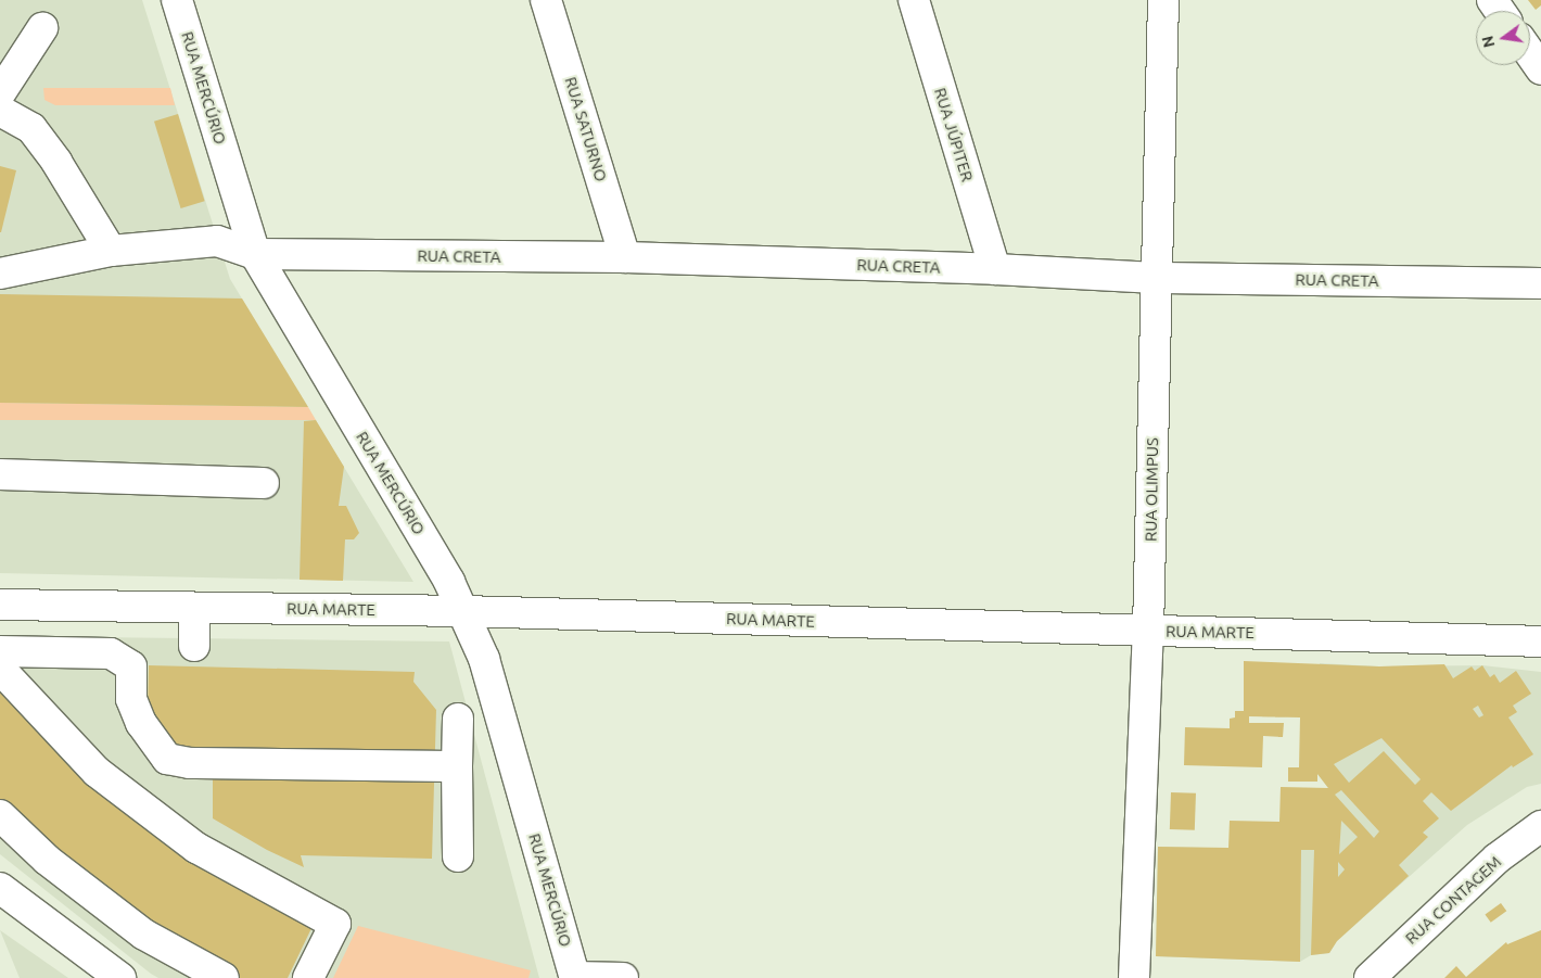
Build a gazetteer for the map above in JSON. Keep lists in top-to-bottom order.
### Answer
{
  "streets": {
    "street": [
      "RUA MERCÚRIO",
      "RUA SATURNO",
      "RUA JÚPITER",
      "RUA CRETA",
      "RUA OLIMPUS",
      "RUA MARTE",
      "RUA CONTAGEM"
    ]
  },
  "crossings": [
    ["RUA MERCÚRIO", "RUA CRETA"],
    ["RUA MERCÚRIO", "RUA MARTE"],
    ["RUA SATURNO", "RUA CRETA"],
    ["RUA JÚPITER", "RUA CRETA"],
    ["RUA CRETA", "RUA OLIMPUS"],
    ["RUA OLIMPUS", "RUA MARTE"]
  ],
  "north": "left"
}
